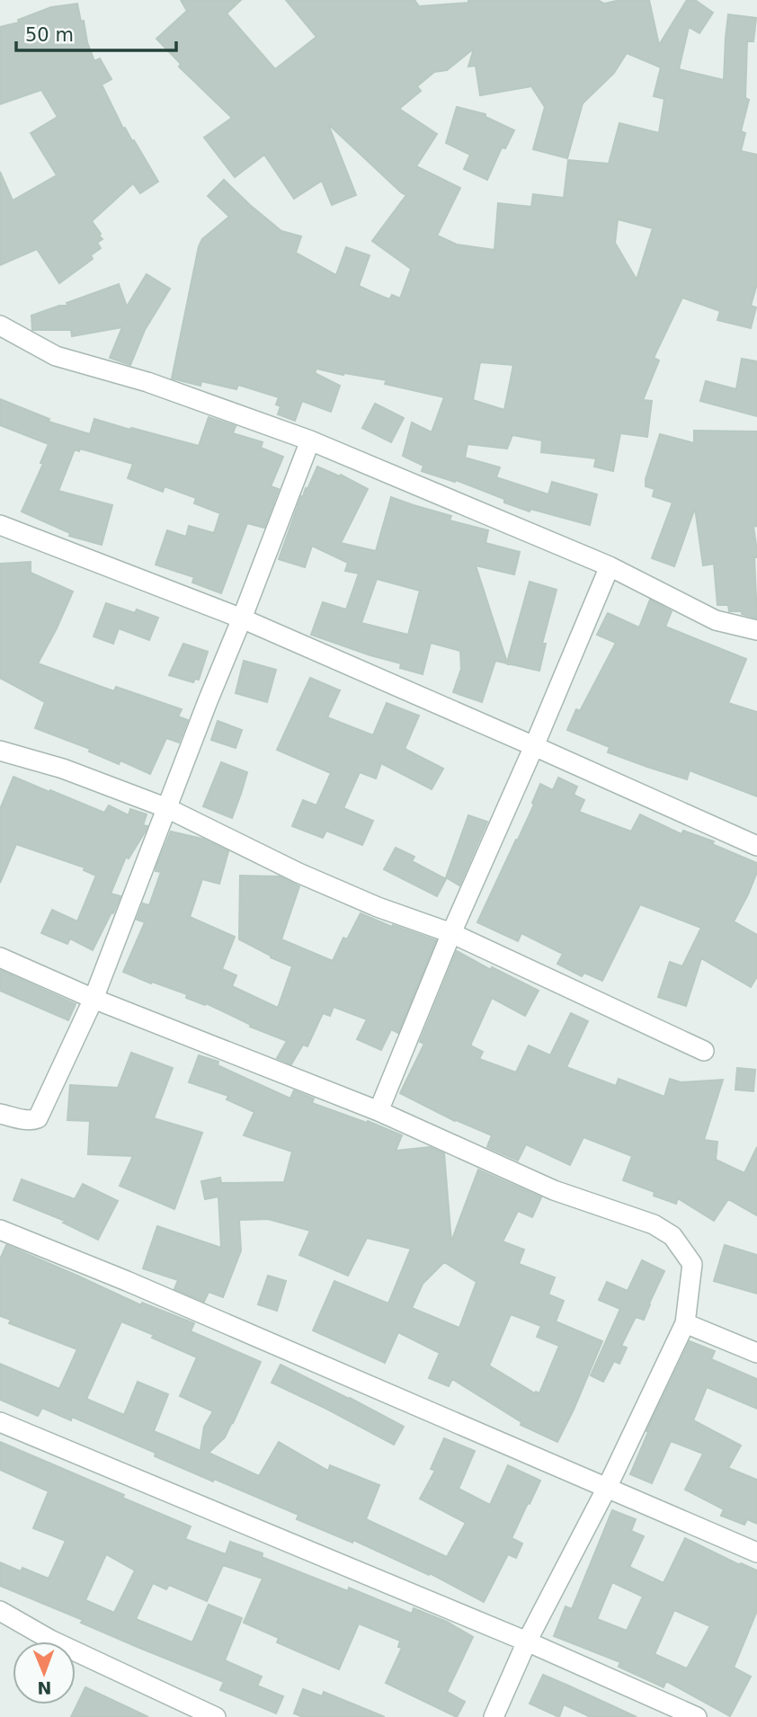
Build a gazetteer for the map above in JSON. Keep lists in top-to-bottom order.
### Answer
{
  "scale_bar": "50 m",
  "north": "bottom"
}
